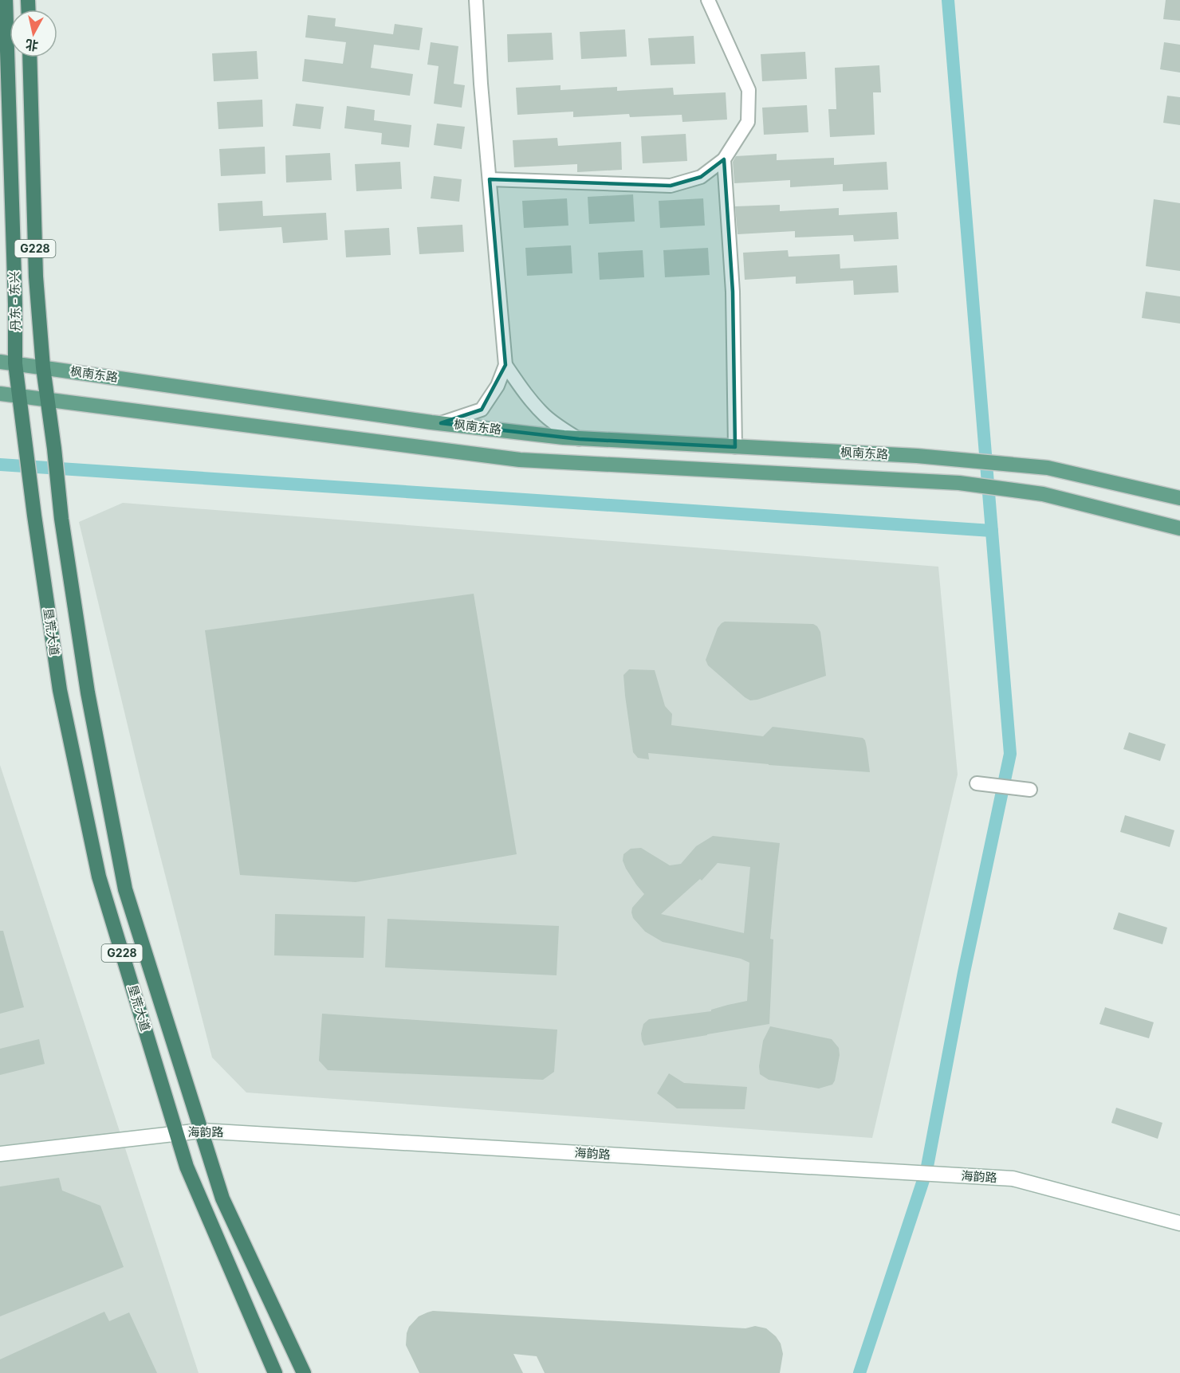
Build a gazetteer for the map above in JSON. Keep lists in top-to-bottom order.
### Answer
{
  "streets": {
    "highway": ["G228", "丹东 - 东兴", "垦荒大道"],
    "main road": ["枫南东路", "海韵路"]
  },
  "crossings": [
    ["丹东 - 东兴", "枫南东路"],
    ["丹东 - 东兴", "垦荒大道"],
    ["垦荒大道", "海韵路"]
  ],
  "north": "bottom"
}
